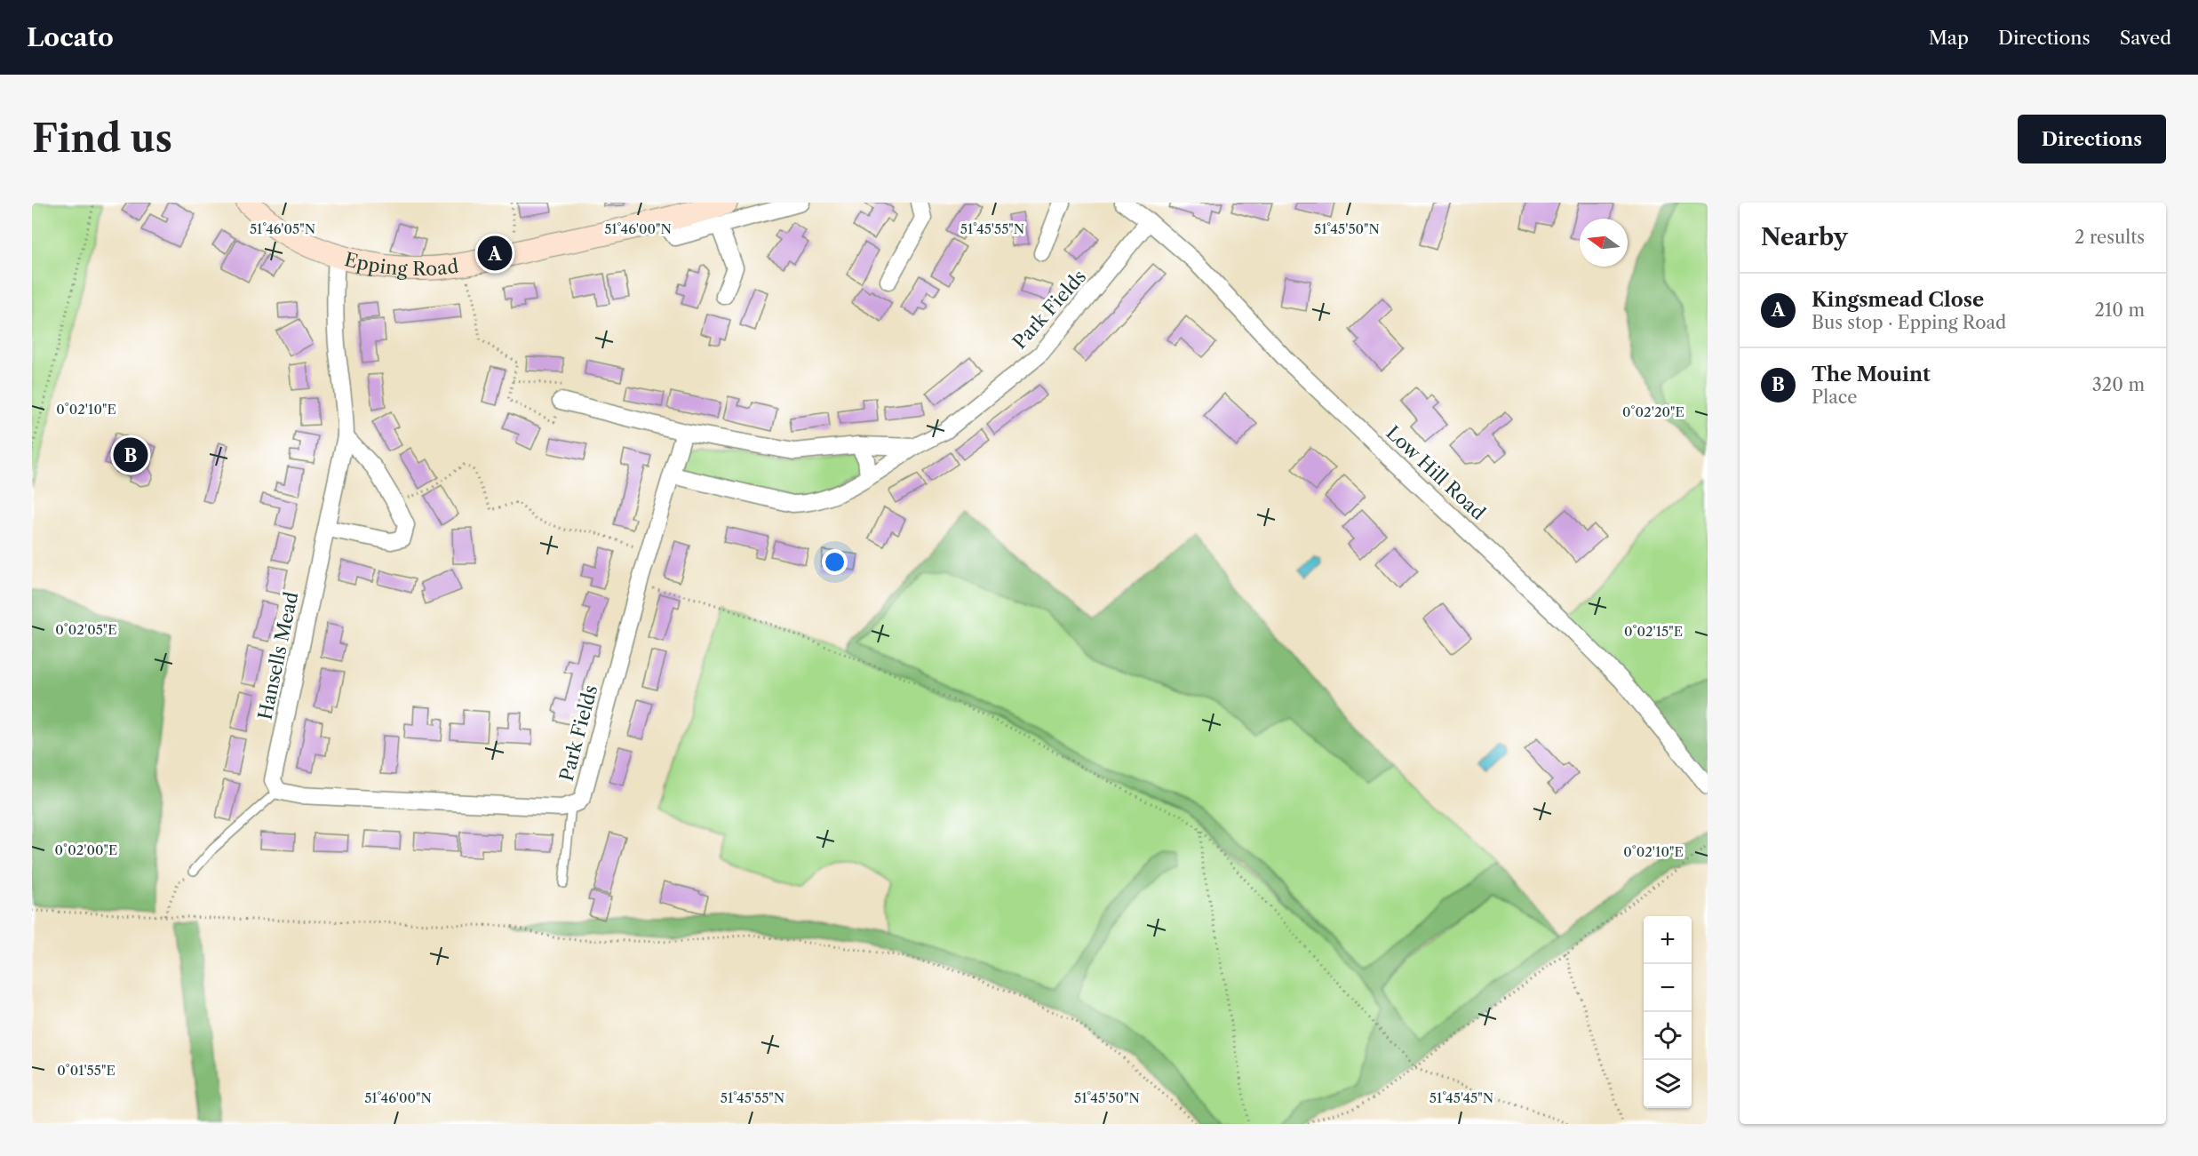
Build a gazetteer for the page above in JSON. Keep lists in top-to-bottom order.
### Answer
{
  "streets": {
    "main road": ["Epping Road"],
    "street": ["Park Fields", "Low Hill Road", "Hansells Mead"]
  },
  "crossings": [
    ["Epping Road", "Hansells Mead"],
    ["Park Fields", "Low Hill Road"],
    ["Park Fields", "Hansells Mead"]
  ],
  "north": "left",
  "page": {
    "header": "Locato",
    "nav": ["Map", "Directions", "Saved"],
    "buttons": "Directions",
    "title": "Find us",
    "heading": ["Nearby", "2 results"],
    "pins": ["A", "B"],
    "list": [
      {
        "mark": "A",
        "name": "Kingsmead Close",
        "note": "Bus stop · Epping Road",
        "value": "210 m"
      },
      {
        "mark": "B",
        "name": "The Mouint",
        "note": "Place",
        "value": "320 m"
      }
    ],
    "map_buttons": ["+", "−"]
  },
  "coordinates": [
    "51°46'05\"N",
    "51°46'00\"N",
    "51°45'55\"N",
    "51°45'50\"N",
    "0°02'10\"E",
    "0°02'20\"E",
    "0°02'05\"E",
    "0°02'15\"E",
    "0°02'00\"E",
    "0°01'55\"E",
    "51°45'45\"N"
  ]
}
